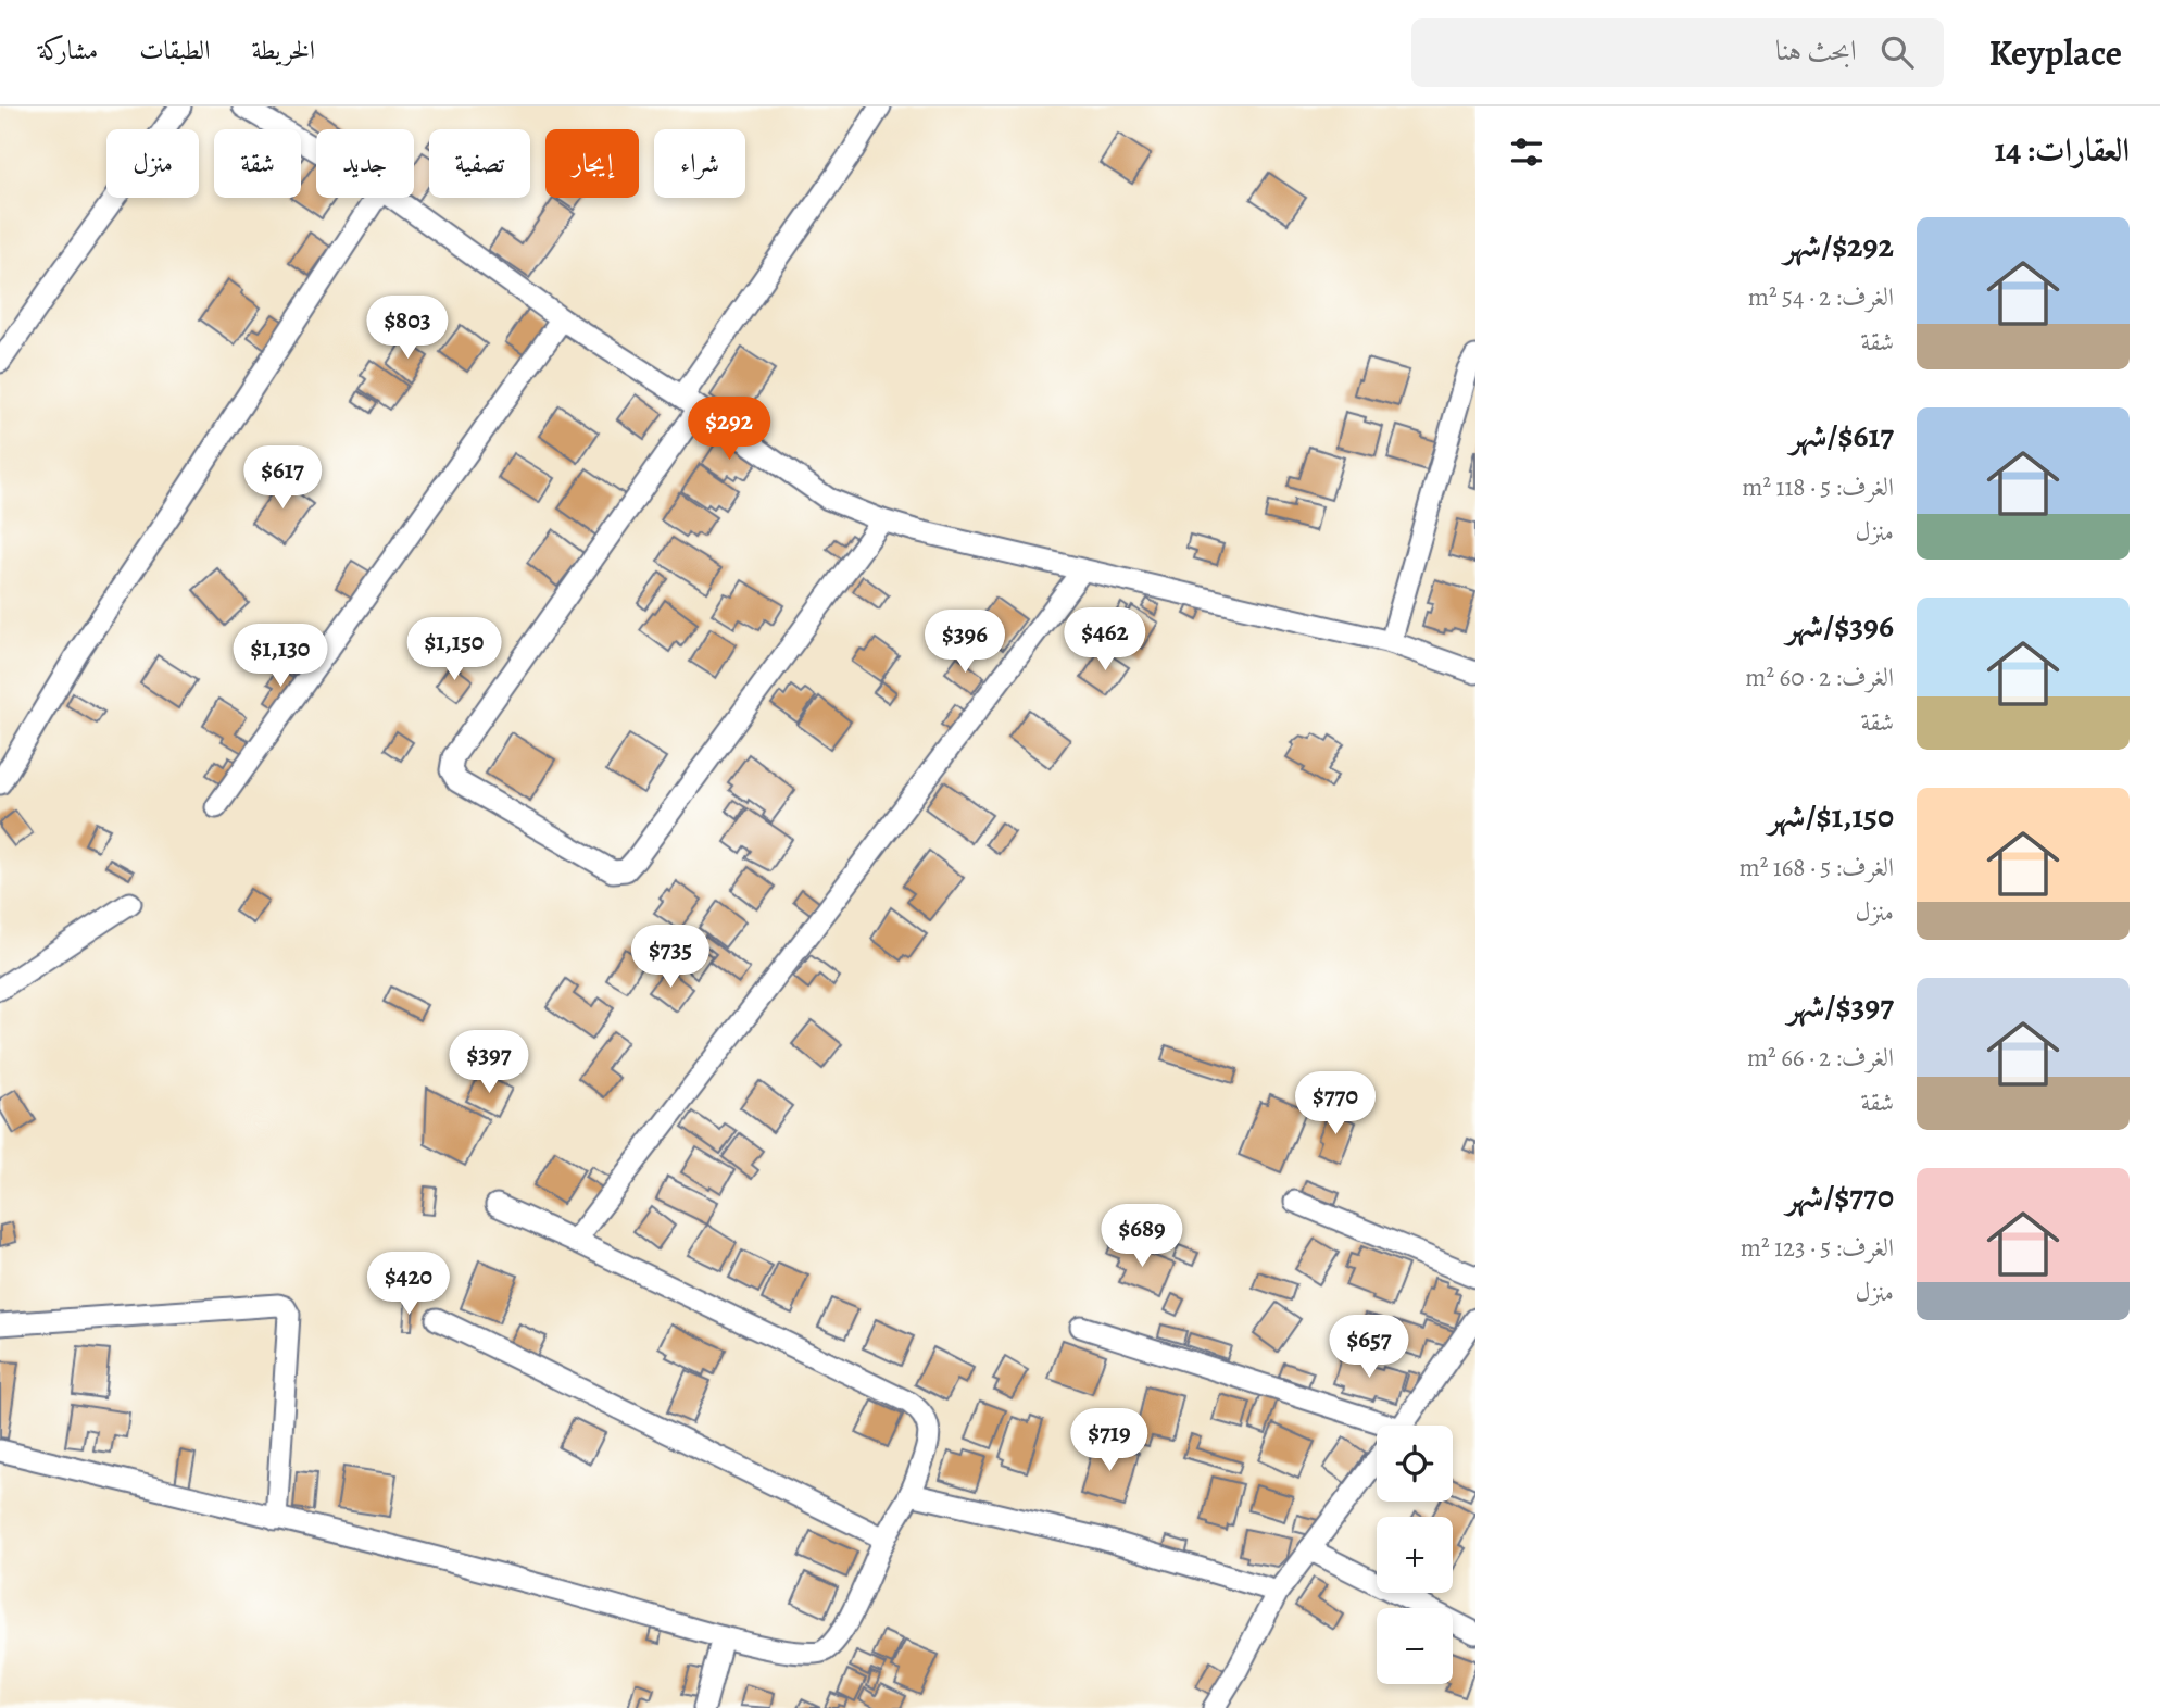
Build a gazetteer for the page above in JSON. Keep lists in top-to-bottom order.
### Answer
{
  "page": {
    "header": "Keyplace",
    "search": "ابحث هنا",
    "nav": ["الخريطة", "الطبقات", "مشاركة"],
    "heading": "العقارات: 14",
    "chip": [
      "شراء",
      "إيجار",
      "تصفية",
      "جديد",
      "شقة",
      "منزل"
    ],
    "list": [
      {
        "name": "$292/شهر",
        "note": "الغرف: 2 · 54 m² · شقة"
      },
      {
        "name": "$617/شهر",
        "note": "الغرف: 5 · 118 m² · منزل"
      },
      {
        "name": "$396/شهر",
        "note": "الغرف: 2 · 60 m² · شقة"
      },
      {
        "name": "$1,150/شهر",
        "note": "الغرف: 5 · 168 m² · منزل"
      },
      {
        "name": "$397/شهر",
        "note": "الغرف: 2 · 66 m² · شقة"
      },
      {
        "name": "$770/شهر",
        "note": "الغرف: 5 · 123 m² · منزل"
      }
    ],
    "price": [
      "$803",
      "$292",
      "$617",
      "$462",
      "$396",
      "$1,150",
      "$1,130",
      "$735",
      "$397",
      "$770",
      "$689",
      "$420",
      "$657",
      "$719"
    ],
    "map_buttons": ["+", "−"]
  }
}
